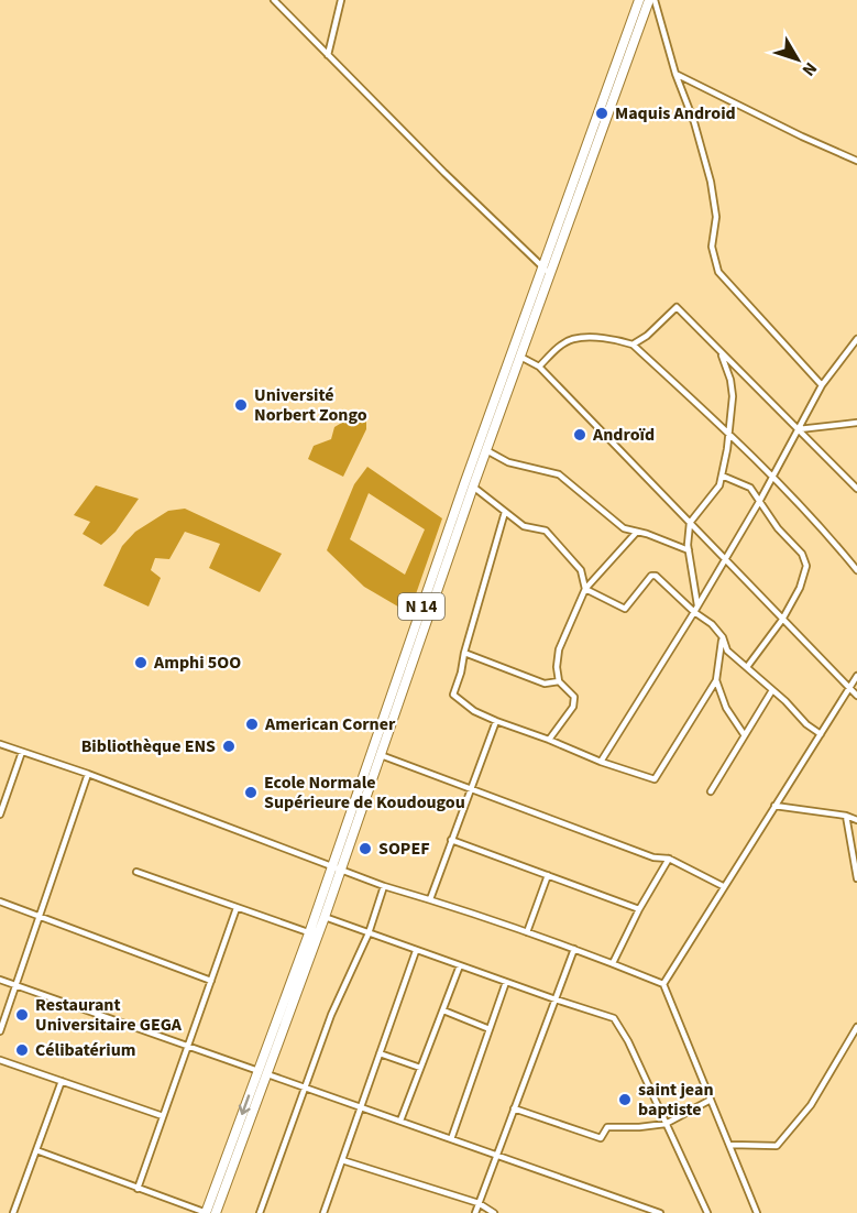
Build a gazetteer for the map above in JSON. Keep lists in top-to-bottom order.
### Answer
{
  "streets": {
    "main road": ["N 14"]
  },
  "places": [
    "Maquis Android",
    "Université Norbert Zongo",
    "Androïd",
    "Amphi 5OO",
    "American Corner",
    "Bibliothèque ENS",
    "Ecole Normale Supérieure de Koudougou",
    "SOPEF",
    "Restaurant Universitaire GEGA",
    "Célibatérium",
    "saint jean baptiste"
  ],
  "north": "bottom right"
}
